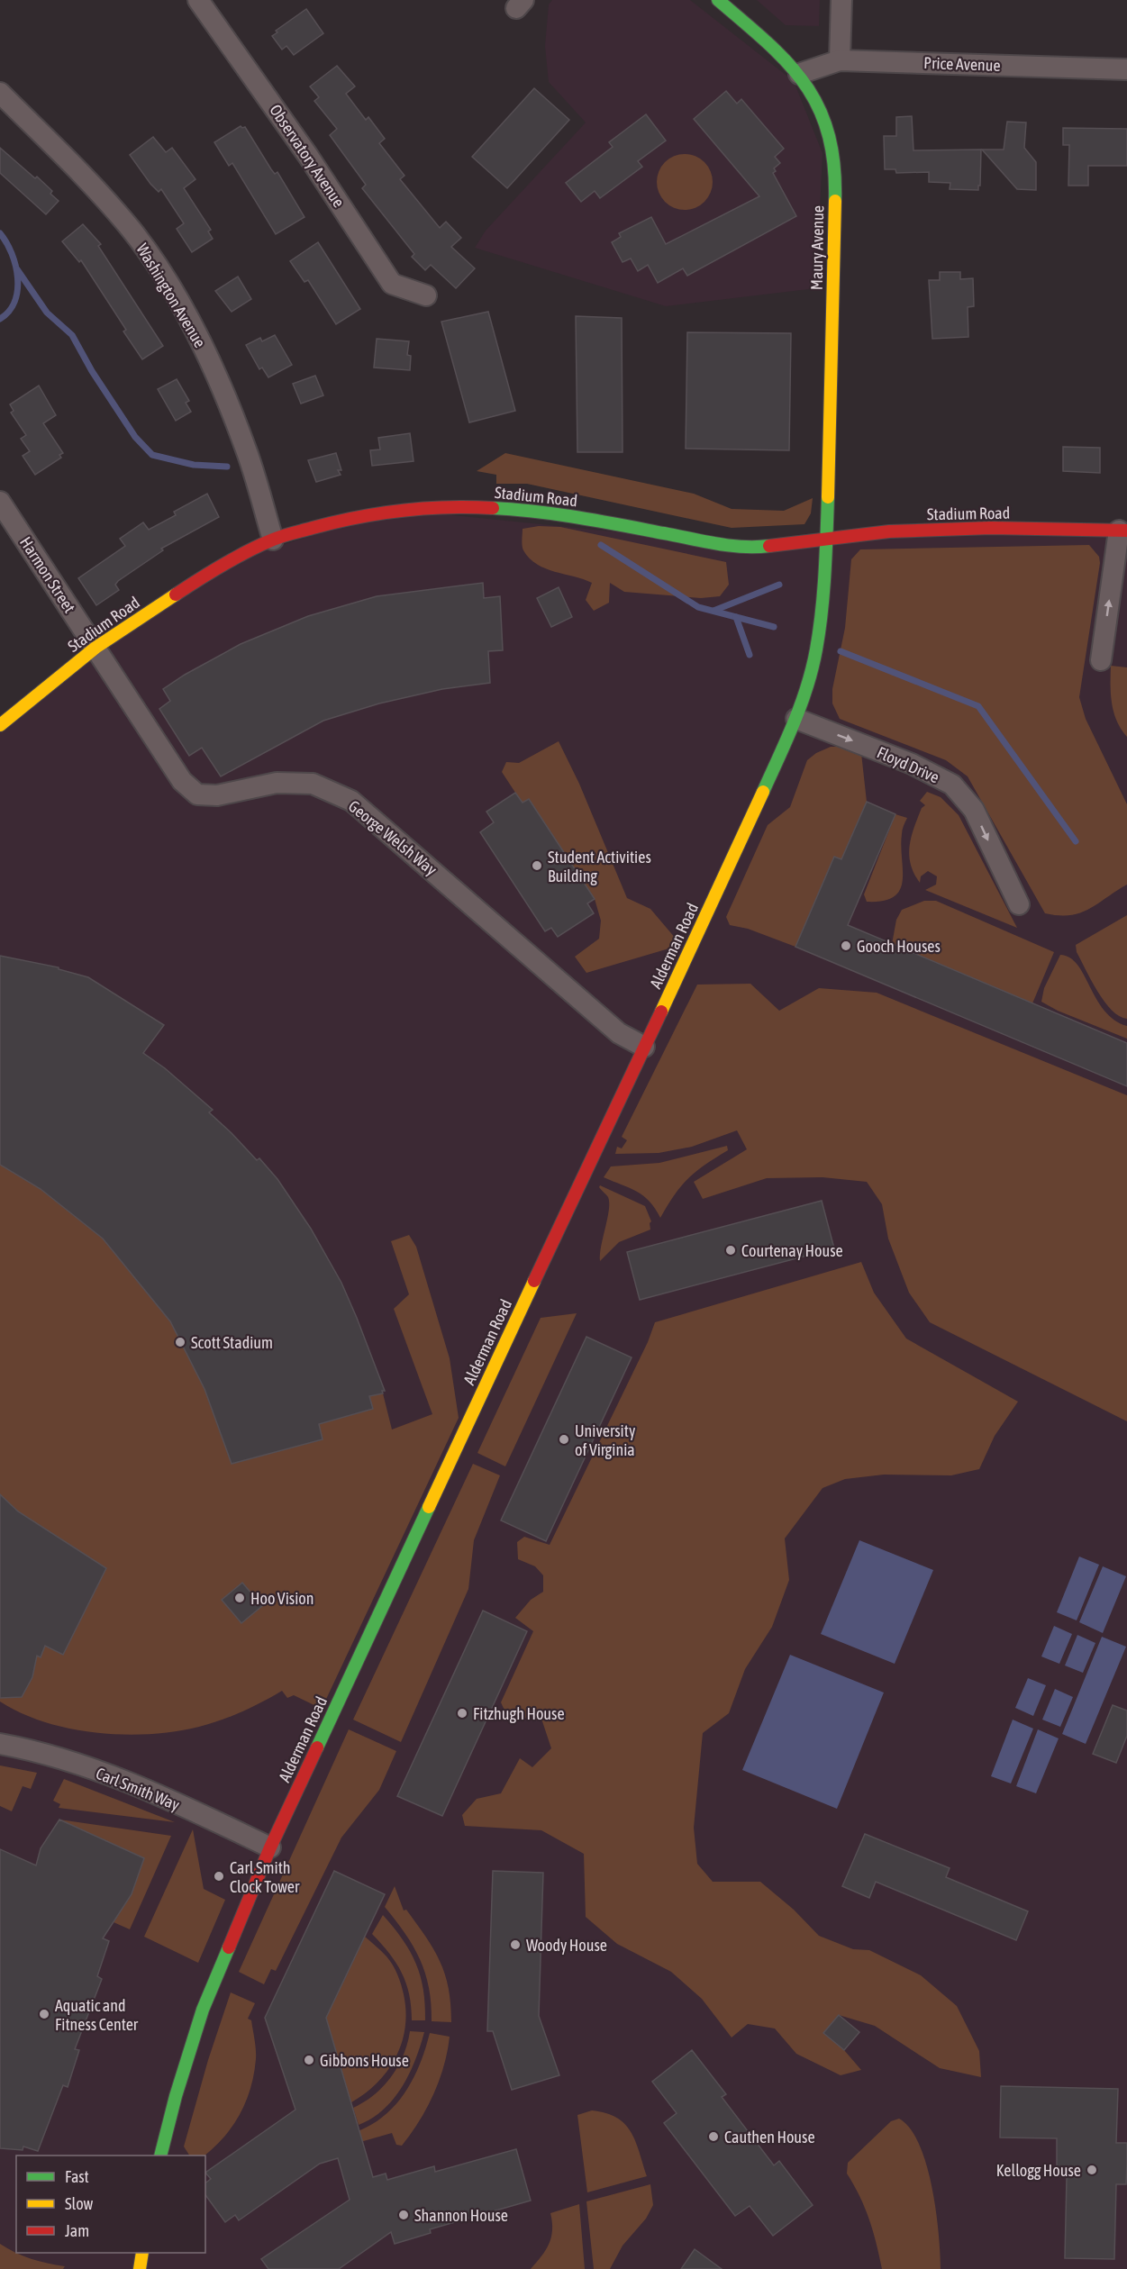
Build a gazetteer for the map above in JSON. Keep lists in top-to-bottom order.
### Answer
{
  "streets": {
    "main road": ["Maury Avenue", "Stadium Road", "Alderman Road"],
    "street": [
      "Price Avenue",
      "Observatory Avenue",
      "Washington Avenue",
      "Harmon Street",
      "Floyd Drive",
      "George Welsh Way",
      "Carl Smith Way"
    ]
  },
  "crossings": [
    ["Price Avenue", "Maury Avenue"],
    ["Maury Avenue", "Stadium Road"],
    ["Maury Avenue", "Alderman Road"],
    ["Washington Avenue", "Stadium Road"],
    ["Stadium Road", "Harmon Street"],
    ["Stadium Road", "George Welsh Way"],
    ["Stadium Road", "Alderman Road"],
    ["Harmon Street", "George Welsh Way"],
    ["Floyd Drive", "Alderman Road"],
    ["George Welsh Way", "Alderman Road"],
    ["Alderman Road", "Carl Smith Way"]
  ],
  "one_way": ["Floyd Drive"],
  "places": [
    "Student Activities Building",
    "Gooch Houses",
    "Courtenay House",
    "Scott Stadium",
    "University of Virginia",
    "Hoo Vision",
    "Fitzhugh House",
    "Carl Smith Clock Tower",
    "Woody House",
    "Aquatic and Fitness Center",
    "Gibbons House",
    "Cauthen House",
    "Kellogg House",
    "Shannon House"
  ],
  "legend": ["Fast", "Slow", "Jam"]
}
